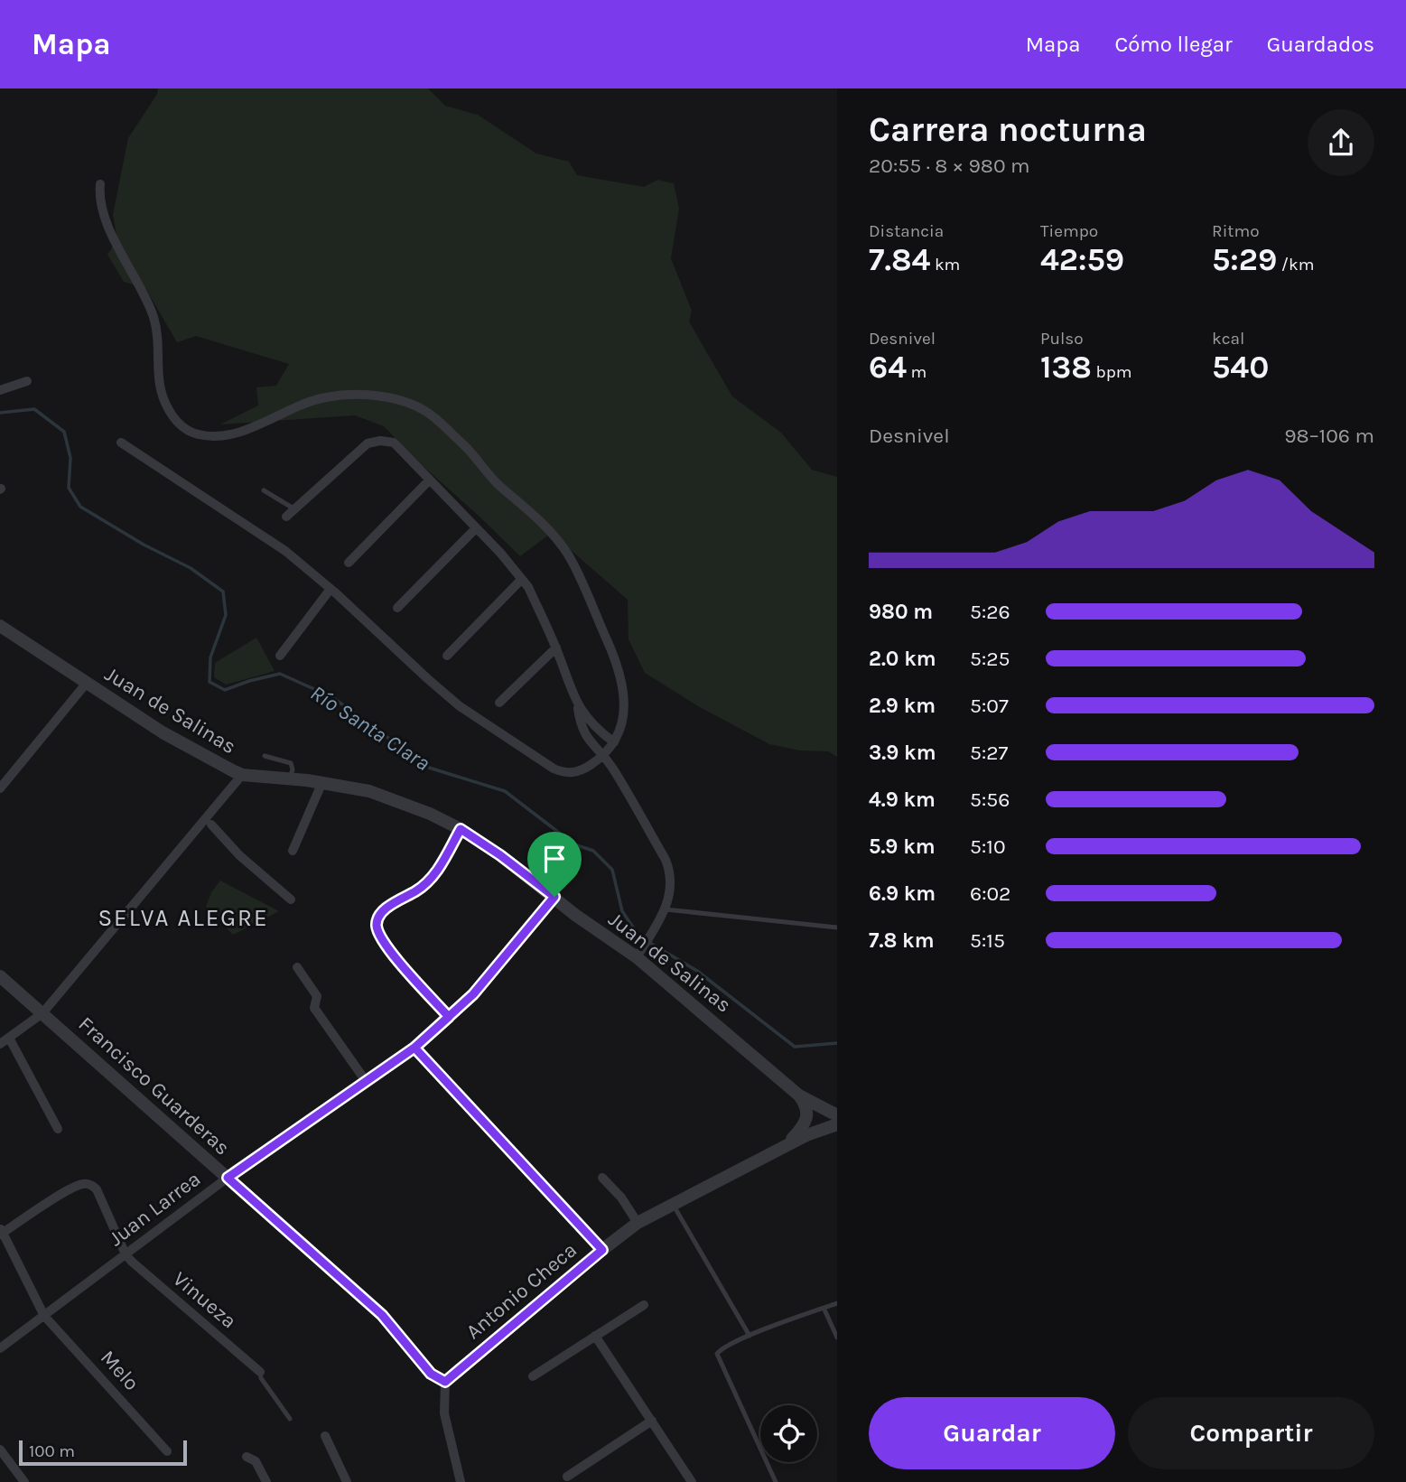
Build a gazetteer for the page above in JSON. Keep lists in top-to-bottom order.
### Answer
{
  "streets": {
    "street": [
      "Juan de Salinas",
      "Francisco Guarderas",
      "Juan Larrea",
      "Antonio Checa",
      "Vinueza",
      "Melo"
    ]
  },
  "crossings": [
    ["Juan de Salinas", "Juan Larrea"],
    ["Francisco Guarderas", "Juan Larrea"],
    ["Francisco Guarderas", "Antonio Checa"],
    ["Juan Larrea", "Vinueza"],
    ["Juan Larrea", "Melo"]
  ],
  "districts": ["SELVA ALEGRE"],
  "water": ["Río Santa Clara"],
  "scale_bar": "100 m",
  "page": {
    "header": "Mapa",
    "nav": ["Mapa", "Cómo llegar", "Guardados"],
    "heading": ["Carrera nocturna", "20:55 · 8 × 980 m"],
    "stats": [
      ["Distancia", "7.84 km"],
      ["Tiempo", "42:59"],
      ["Ritmo", "5:29 /km"],
      ["Desnivel", "64 m"],
      ["Pulso", "138 bpm"],
      ["kcal", "540"]
    ],
    "chart": ["Desnivel", "98–106 m"],
    "list": [
      {
        "name": "980 m",
        "note": "5:26"
      },
      {
        "name": "2.0 km",
        "note": "5:25"
      },
      {
        "name": "2.9 km",
        "note": "5:07"
      },
      {
        "name": "3.9 km",
        "note": "5:27"
      },
      {
        "name": "4.9 km",
        "note": "5:56"
      },
      {
        "name": "5.9 km",
        "note": "5:10"
      },
      {
        "name": "6.9 km",
        "note": "6:02"
      },
      {
        "name": "7.8 km",
        "note": "5:15"
      }
    ],
    "buttons": ["Guardar", "Compartir"],
    "scale": "100 m"
  }
}
